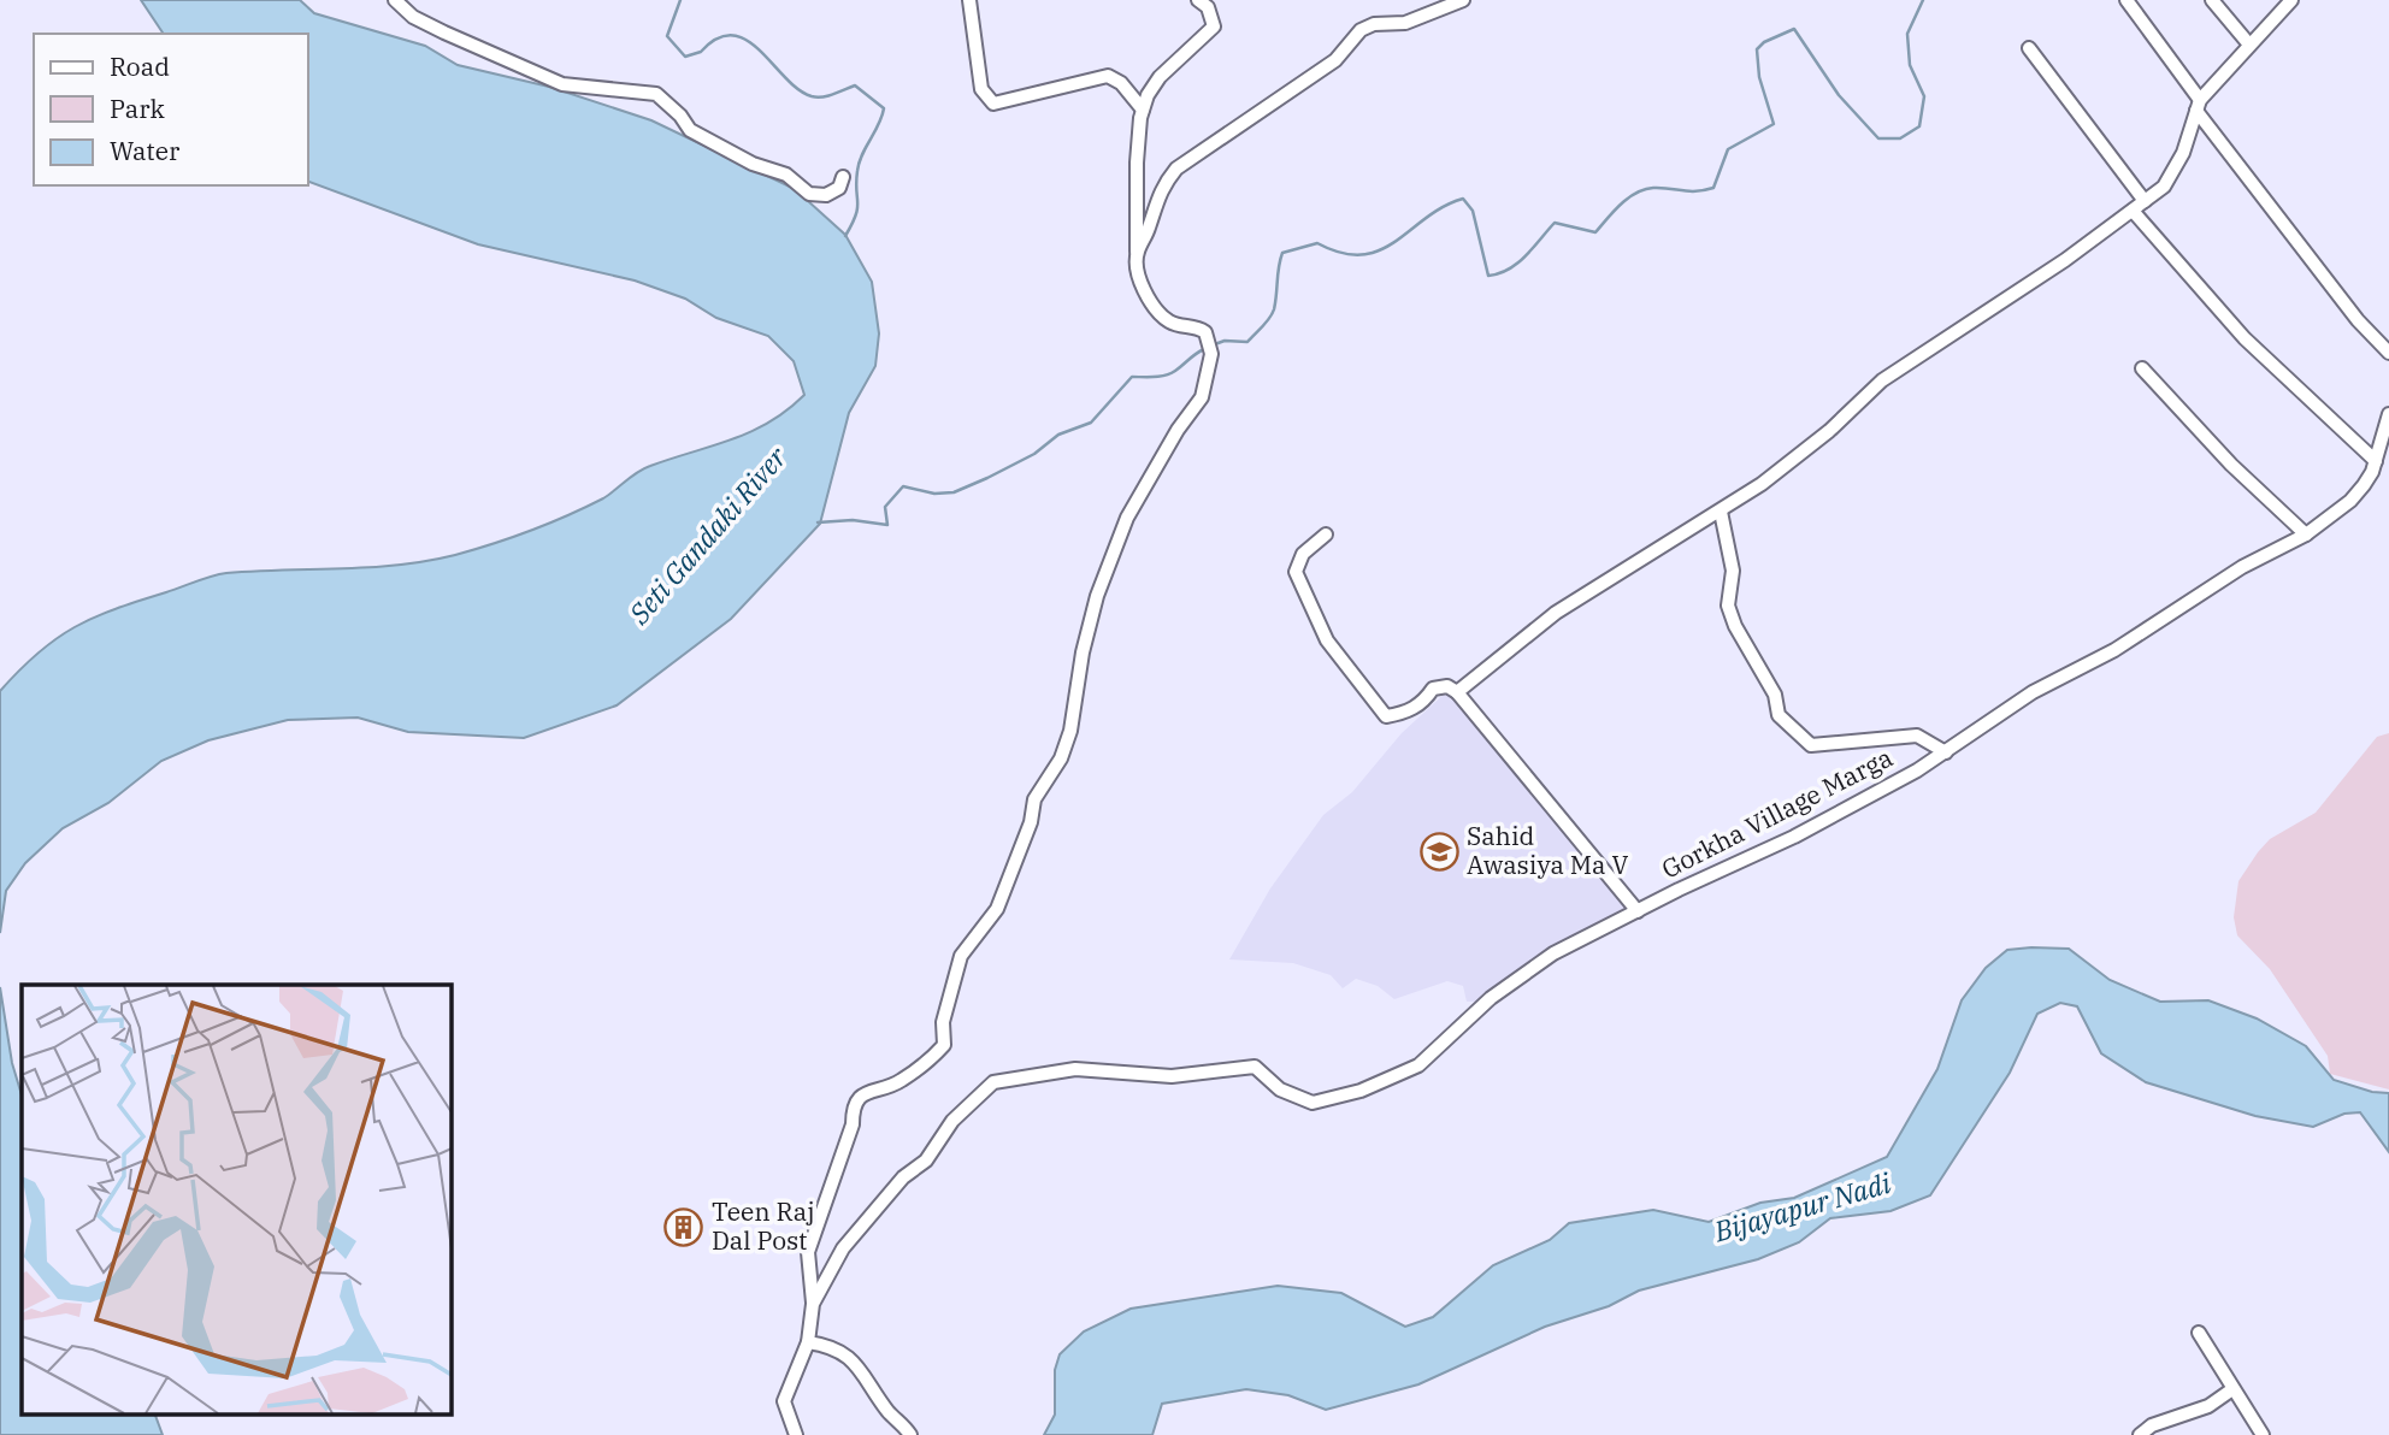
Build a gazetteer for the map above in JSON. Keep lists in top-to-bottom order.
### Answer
{
  "streets": {
    "street": ["Gorkha Village Marga"]
  },
  "water": ["Seti Gandaki River", "Bijayapur Nadi"],
  "places": {
    "school or university": ["Sahid Awasiya Ma V"],
    "building": ["Teen Raj Dal Post"]
  },
  "legend": ["Road", "Park", "Water"]
}
